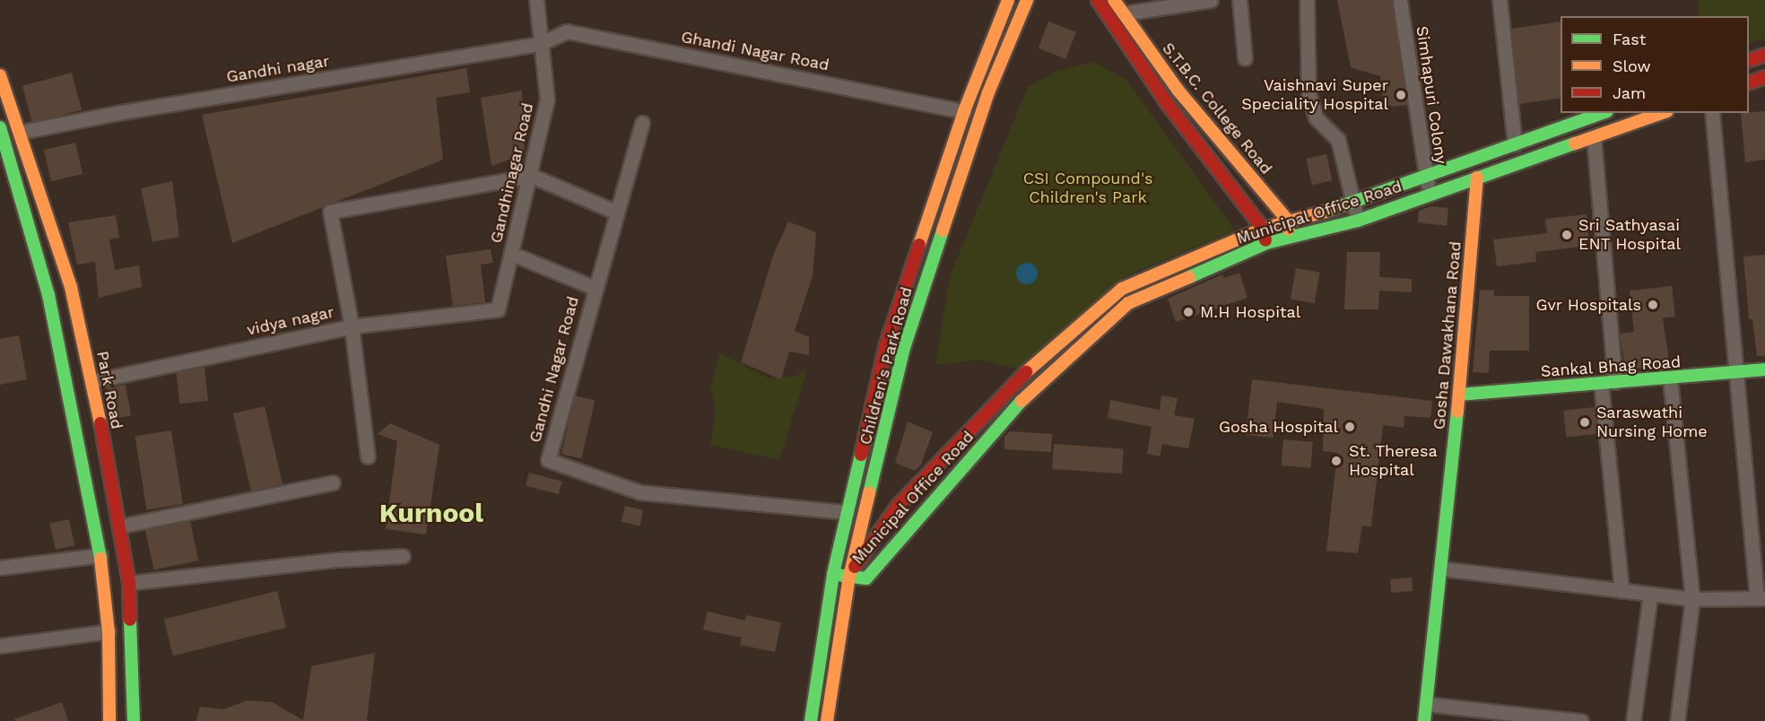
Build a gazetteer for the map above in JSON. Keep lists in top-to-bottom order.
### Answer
{
  "streets": {
    "main road": [
      "S.T.B.C. College Road",
      "Municipal Office Road",
      "Gosha Dawakhana Road",
      "Children's Park Road",
      "Sankal Bhag Road",
      "Park Road"
    ],
    "street": [
      "Ghandi Nagar Road",
      "Gandhi nagar",
      "Simhapuri Colony",
      "Gandhinagar Road",
      "vidya nagar",
      "Gandhi Nagar Road"
    ]
  },
  "crossings": [
    ["Ghandi Nagar Road", "Gandhi nagar"],
    ["Ghandi Nagar Road", "Gandhinagar Road"],
    ["Ghandi Nagar Road", "Children's Park Road"],
    ["Gandhi nagar", "Gandhinagar Road"],
    ["Gandhi nagar", "Park Road"],
    ["Simhapuri Colony", "Municipal Office Road"],
    ["S.T.B.C. College Road", "Municipal Office Road"],
    ["Gandhinagar Road", "vidya nagar"],
    ["Municipal Office Road", "Gosha Dawakhana Road"],
    ["Municipal Office Road", "Children's Park Road"],
    ["vidya nagar", "Park Road"],
    ["Gosha Dawakhana Road", "Sankal Bhag Road"],
    ["Children's Park Road", "Gandhi Nagar Road"]
  ],
  "districts": ["Kurnool"],
  "parks": ["CSI Compound's Children's Park"],
  "places": [
    "Vaishnavi Super Speciality Hospital",
    "Sri Sathyasai ENT Hospital",
    "Gvr Hospitals",
    "M.H Hospital",
    "Saraswathi Nursing Home",
    "Gosha Hospital",
    "St. Theresa Hospital"
  ],
  "legend": ["Fast", "Slow", "Jam"]
}
